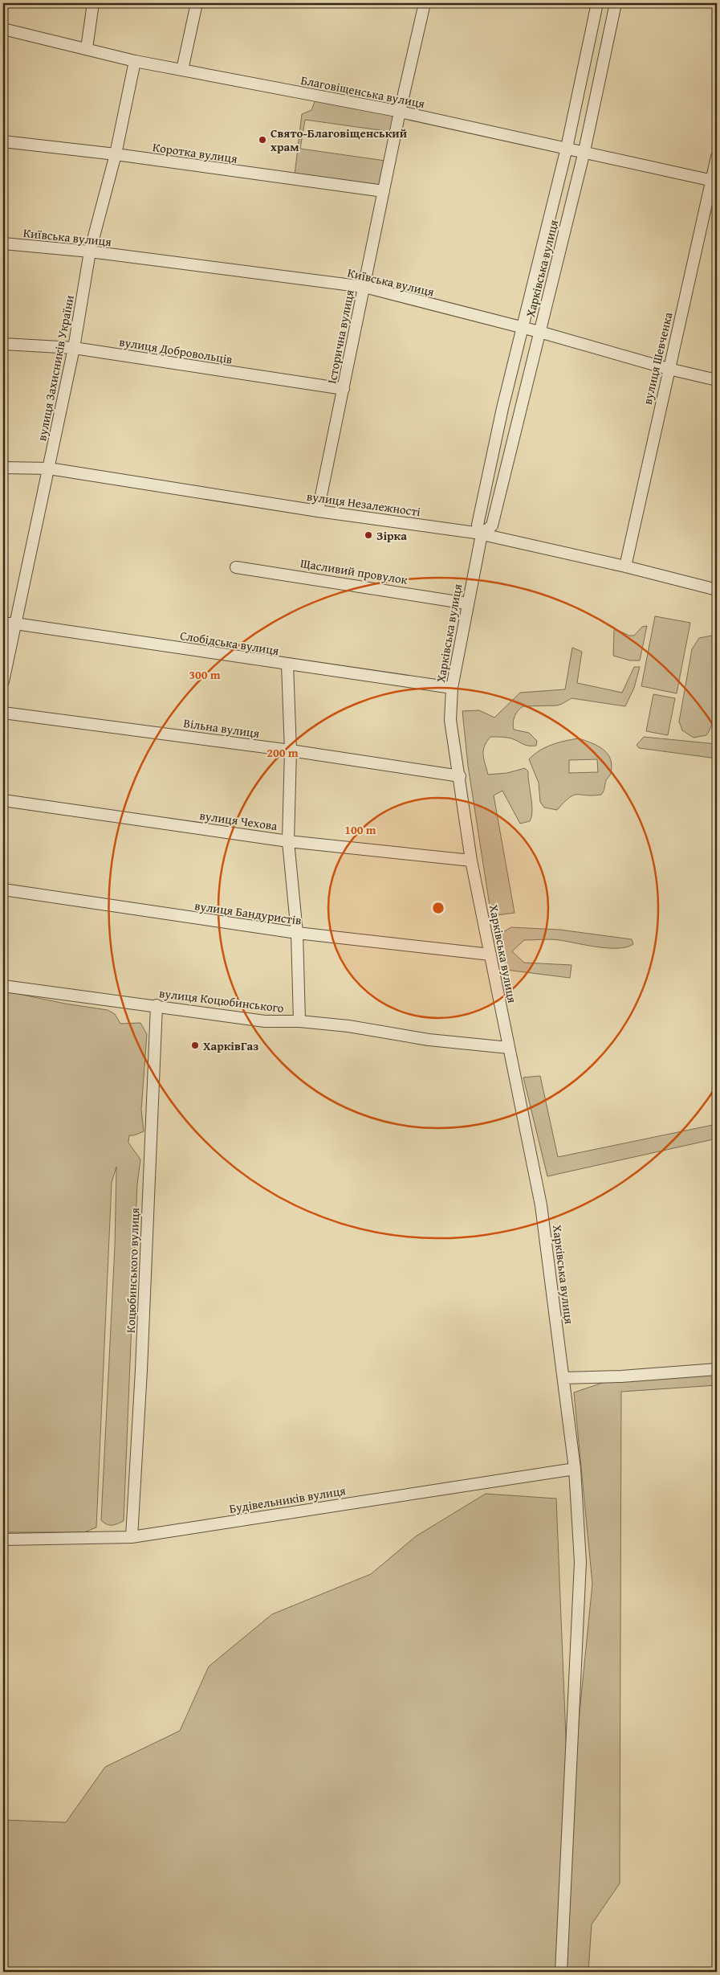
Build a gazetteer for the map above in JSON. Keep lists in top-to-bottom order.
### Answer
{
  "streets": {
    "street": [
      "Благовіщенська вулиця",
      "Коротка вулиця",
      "Київська вулиця",
      "Харківська вулиця",
      "Історична вулиця",
      "вулиця Добровольців",
      "вулиця Шевченка",
      "вулиця Захисників України",
      "вулиця Незалежності",
      "Щасливий провулок",
      "Слобідська вулиця",
      "Вільна вулиця",
      "вулиця Чехова",
      "вулиця Бандуристів",
      "вулиця Коцюбинського",
      "Коцюбинського вулиця",
      "Будівельників вулиця"
    ]
  },
  "crossings": [
    ["Благовіщенська вулиця", "Харківська вулиця"],
    ["Благовіщенська вулиця", "Історична вулиця"],
    ["Благовіщенська вулиця", "вулиця Шевченка"],
    ["Благовіщенська вулиця", "вулиця Захисників України"],
    ["Коротка вулиця", "Історична вулиця"],
    ["Коротка вулиця", "вулиця Захисників України"],
    ["Київська вулиця", "Харківська вулиця"],
    ["Київська вулиця", "Історична вулиця"],
    ["Київська вулиця", "вулиця Шевченка"],
    ["Київська вулиця", "вулиця Захисників України"],
    ["Харківська вулиця", "вулиця Незалежності"],
    ["Харківська вулиця", "Щасливий провулок"],
    ["Харківська вулиця", "Слобідська вулиця"],
    ["Харківська вулиця", "Вільна вулиця"],
    ["Харківська вулиця", "вулиця Чехова"],
    ["Харківська вулиця", "вулиця Бандуристів"],
    ["Харківська вулиця", "вулиця Коцюбинського"],
    ["Харківська вулиця", "Будівельників вулиця"],
    ["Історична вулиця", "вулиця Добровольців"],
    ["Історична вулиця", "вулиця Незалежності"],
    ["вулиця Добровольців", "вулиця Захисників України"],
    ["вулиця Шевченка", "вулиця Незалежності"],
    ["вулиця Захисників України", "вулиця Незалежності"],
    ["вулиця Захисників України", "Слобідська вулиця"],
    ["вулиця Коцюбинського", "Коцюбинського вулиця"],
    ["Коцюбинського вулиця", "Будівельників вулиця"]
  ],
  "places": ["Свято-Благовіщенський храм", "Зірка", "ХарківГаз"],
  "rings": ["300 m", "200 m", "100 m"]
}
